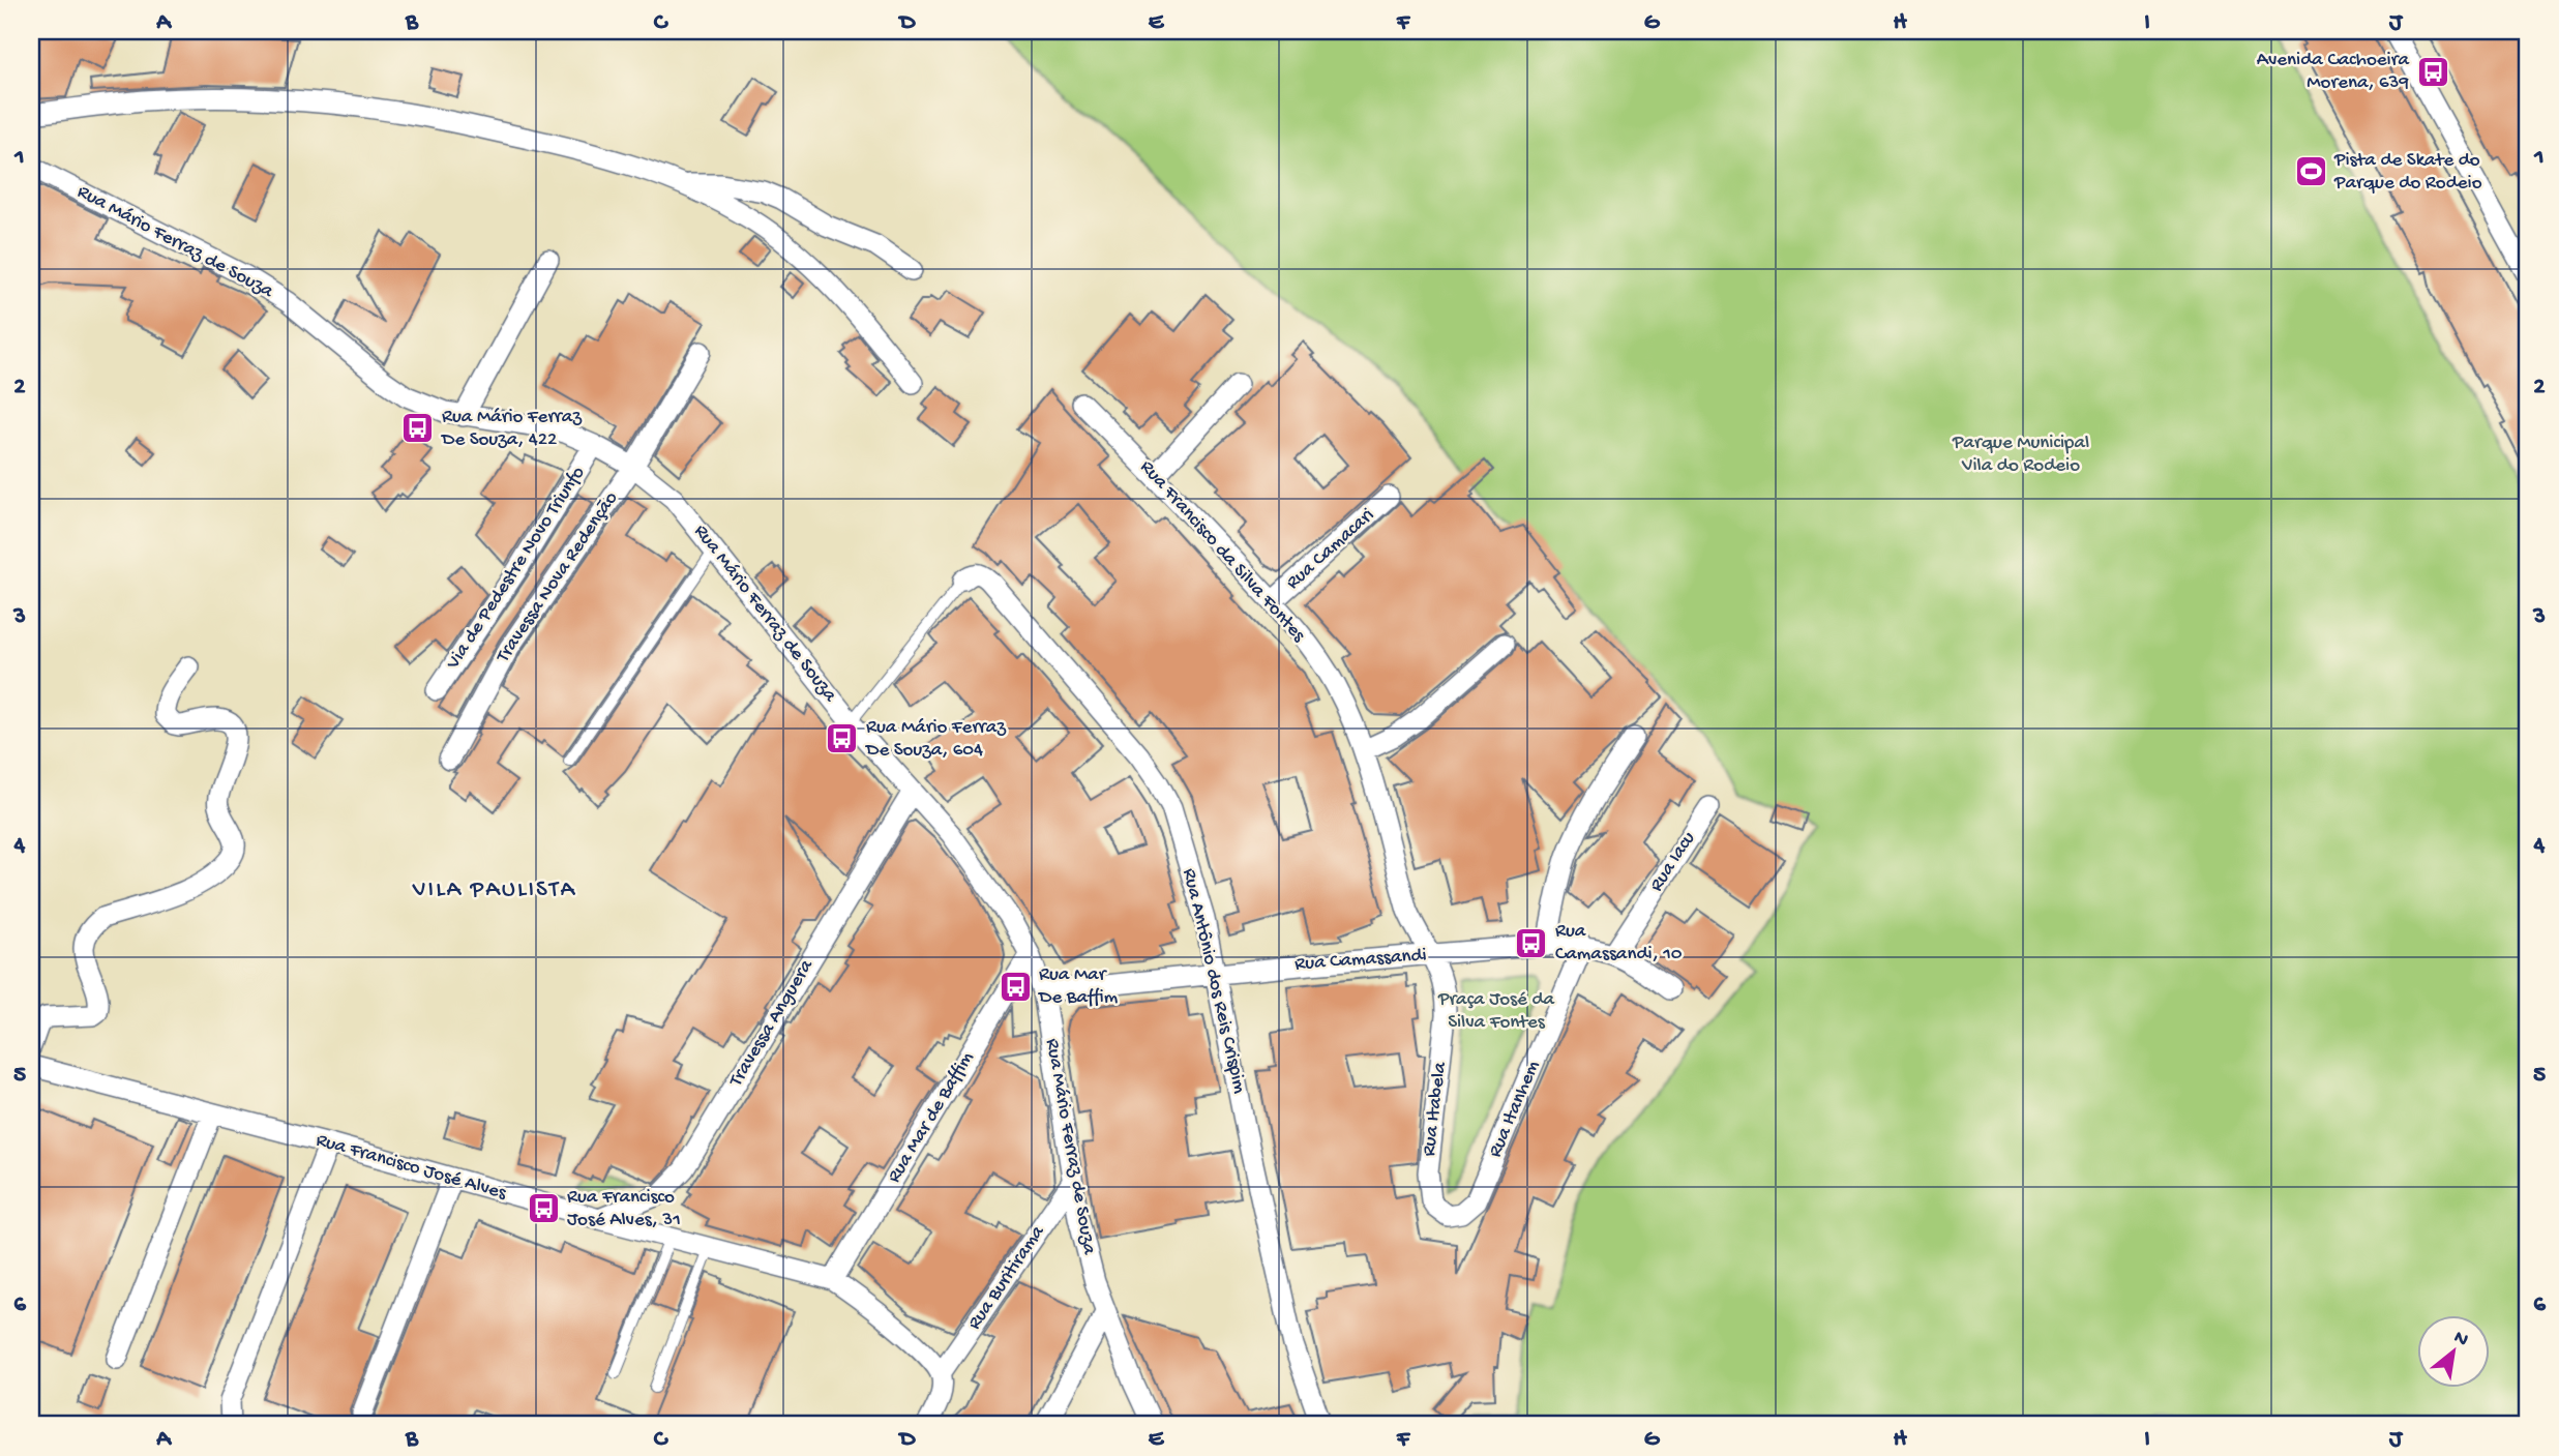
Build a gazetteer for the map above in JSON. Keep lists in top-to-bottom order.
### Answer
{
  "streets": {
    "street": [
      "Rua Mário Ferraz de Souza",
      "Rua Camacari",
      "Rua Francisco da Silva Fontes",
      "Via de Pedestre Novo Triunfo",
      "Travessa Nova Redenção",
      "Rua Iacu",
      "Rua Camassandi",
      "Rua Antônio dos Reis Crispim",
      "Travessa Anguera",
      "Rua Itabela",
      "Rua Itanhem",
      "Rua Mar de Baffim",
      "Rua Francisco José Alves",
      "Rua Buritirama"
    ]
  },
  "crossings": [
    ["Rua Mário Ferraz de Souza", "Via de Pedestre Novo Triunfo"],
    ["Rua Mário Ferraz de Souza", "Travessa Nova Redenção"],
    ["Rua Mário Ferraz de Souza", "Rua Camassandi"],
    ["Rua Mário Ferraz de Souza", "Travessa Anguera"],
    ["Rua Mário Ferraz de Souza", "Rua Mar de Baffim"],
    ["Rua Mário Ferraz de Souza", "Rua Buritirama"],
    ["Rua Camacari", "Rua Francisco da Silva Fontes"],
    ["Rua Francisco da Silva Fontes", "Rua Camassandi"],
    ["Rua Francisco da Silva Fontes", "Rua Itabela"],
    ["Rua Iacu", "Rua Camassandi"],
    ["Rua Camassandi", "Rua Antônio dos Reis Crispim"],
    ["Rua Camassandi", "Rua Itabela"],
    ["Rua Camassandi", "Rua Itanhem"],
    ["Travessa Anguera", "Rua Francisco José Alves"],
    ["Rua Itabela", "Rua Itanhem"],
    ["Rua Mar de Baffim", "Rua Francisco José Alves"]
  ],
  "districts": ["VILA PAULISTA"],
  "parks": ["Parque Municipal Vila do Rodeio", "Praça José da Silva Fontes"],
  "places": {
    "bus stop": [
      "Avenida Cachoeira Morena, 639",
      "Rua Mário Ferraz De Souza, 422",
      "Rua Mário Ferraz De Souza, 604",
      "Rua Camassandi, 10",
      "Rua Mar De Baffim",
      "Rua Francisco José Alves, 31"
    ],
    "sports": ["Pista de Skate do Parque do Rodeio"]
  },
  "north": "top right",
  "grid": {
    "columns": [
      "A",
      "B",
      "C",
      "D",
      "E",
      "F",
      "G",
      "H",
      "I",
      "J"
    ],
    "rows": [
      "1",
      "2",
      "3",
      "4",
      "5",
      "6"
    ]
  }
}
